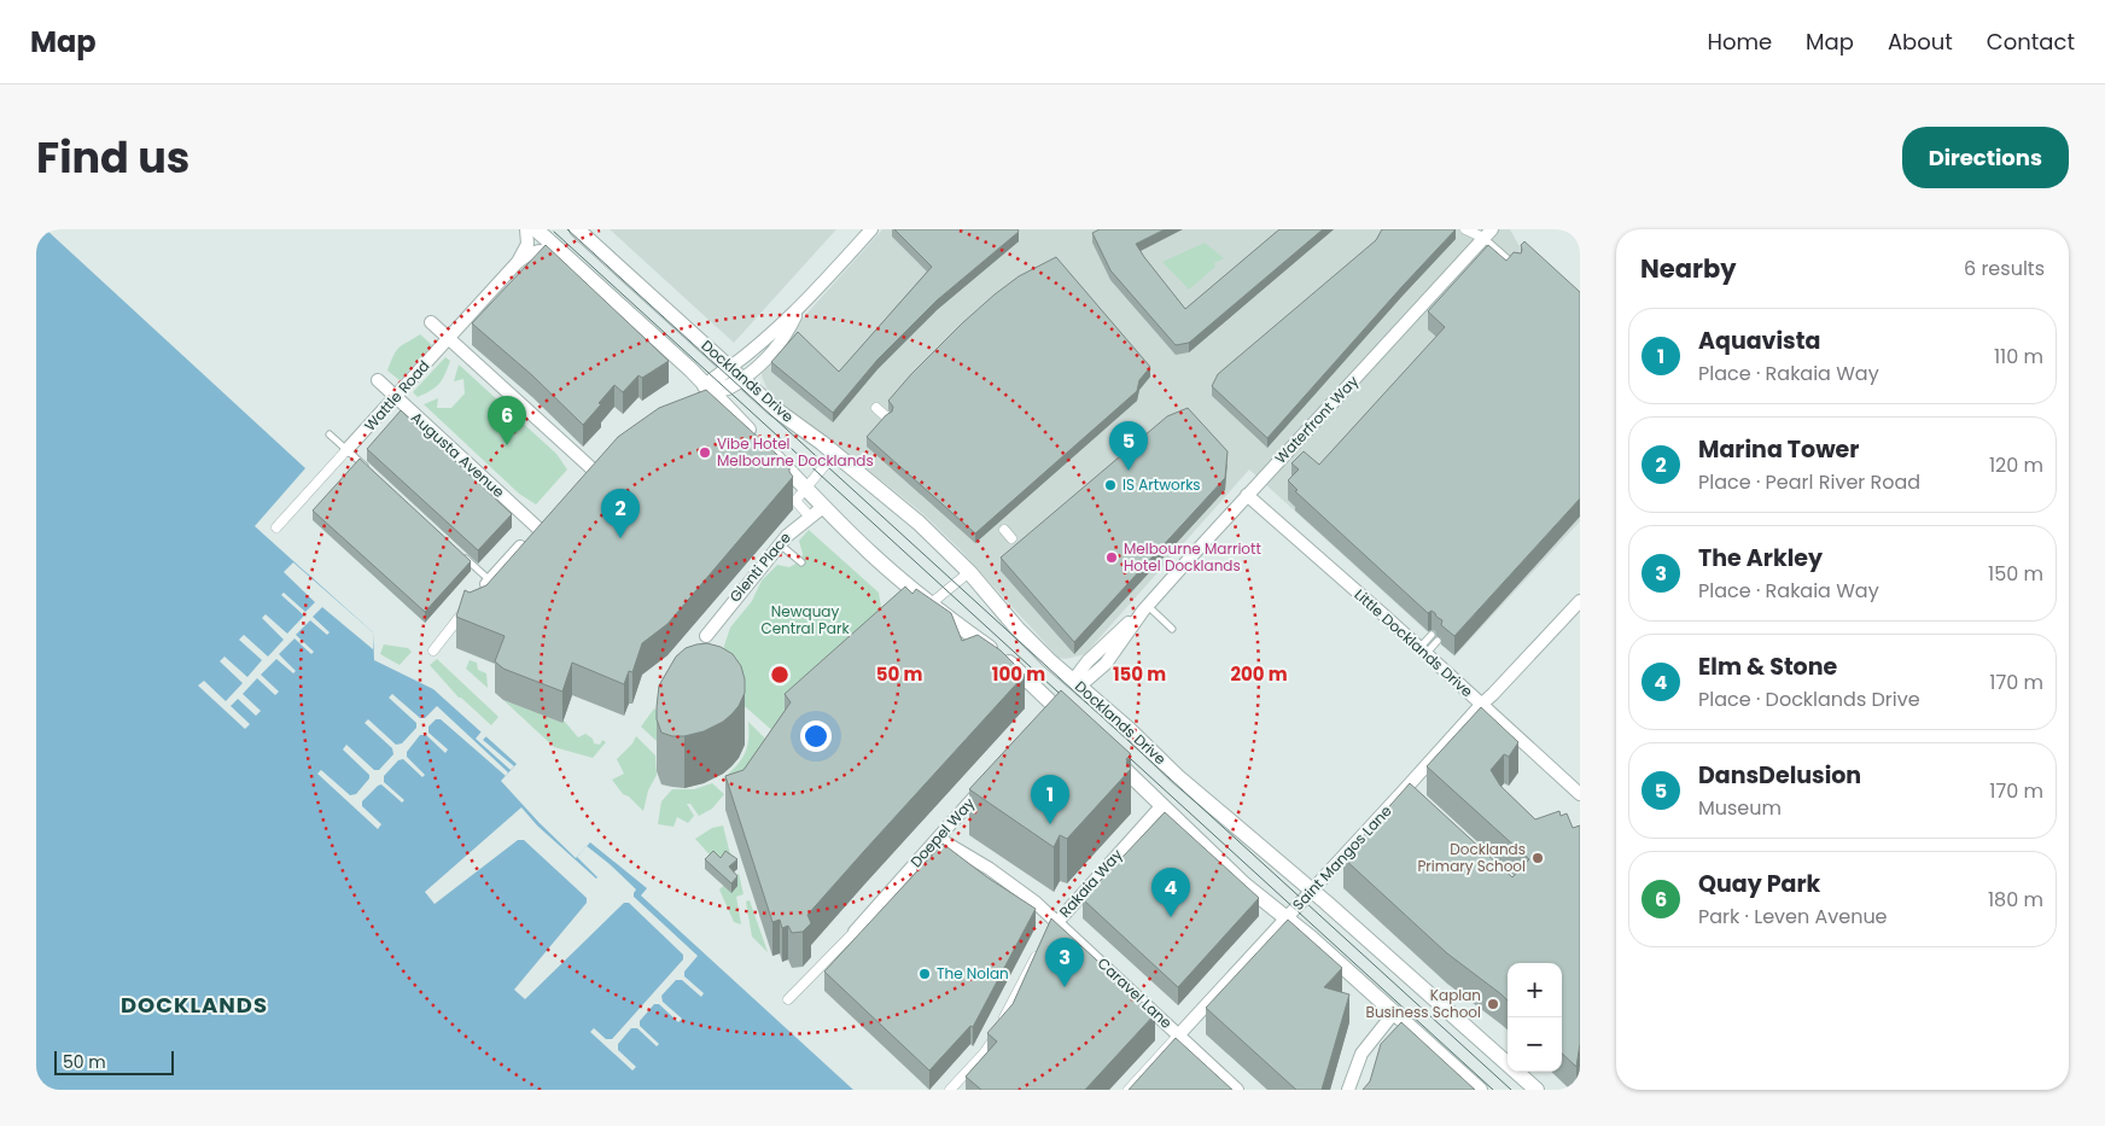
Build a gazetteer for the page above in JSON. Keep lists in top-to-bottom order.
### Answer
{
  "streets": {
    "street": [
      "Docklands Drive",
      "Wattle Road",
      "Waterfront Way",
      "Augusta Avenue",
      "Glenti Place",
      "Little Docklands Drive",
      "Doepel Way",
      "Saint Mangos Lane",
      "Rakaia Way",
      "Caravel Lane"
    ]
  },
  "crossings": [
    ["Docklands Drive", "Wattle Road"],
    ["Docklands Drive", "Waterfront Way"],
    ["Docklands Drive", "Glenti Place"],
    ["Docklands Drive", "Saint Mangos Lane"],
    ["Wattle Road", "Augusta Avenue"],
    ["Waterfront Way", "Little Docklands Drive"],
    ["Little Docklands Drive", "Saint Mangos Lane"],
    ["Doepel Way", "Caravel Lane"],
    ["Saint Mangos Lane", "Caravel Lane"],
    ["Rakaia Way", "Caravel Lane"]
  ],
  "districts": ["DOCKLANDS"],
  "parks": ["Newquay Central Park"],
  "places": [
    "Vibe Hotel Melbourne Docklands",
    "IS Artworks",
    "Melbourne Marriott Hotel Docklands",
    "Docklands Primary School",
    "The Nolan",
    "Kaplan Business School"
  ],
  "scale_bar": "50 m",
  "page": {
    "header": "Map",
    "nav": [
      "Home",
      "Map",
      "About",
      "Contact"
    ],
    "title": "Find us",
    "buttons": "Directions",
    "heading": ["Nearby", "6 results"],
    "list": [
      {
        "mark": "1",
        "name": "Aquavista",
        "note": "Place · Rakaia Way",
        "value": "110 m"
      },
      {
        "mark": "2",
        "name": "Marina Tower",
        "note": "Place · Pearl River Road",
        "value": "120 m"
      },
      {
        "mark": "3",
        "name": "The Arkley",
        "note": "Place · Rakaia Way",
        "value": "150 m"
      },
      {
        "mark": "4",
        "name": "Elm & Stone",
        "note": "Place · Docklands Drive",
        "value": "170 m"
      },
      {
        "mark": "5",
        "name": "DansDelusion",
        "note": "Museum",
        "value": "170 m"
      },
      {
        "mark": "6",
        "name": "Quay Park",
        "note": "Park · Leven Avenue",
        "value": "180 m"
      }
    ],
    "pins": [
      "6",
      "5",
      "2",
      "1",
      "4",
      "3"
    ],
    "map_buttons": ["+", "−"],
    "scale": "50 m"
  },
  "rings": [
    "50 m",
    "100 m",
    "150 m",
    "200 m"
  ]
}
